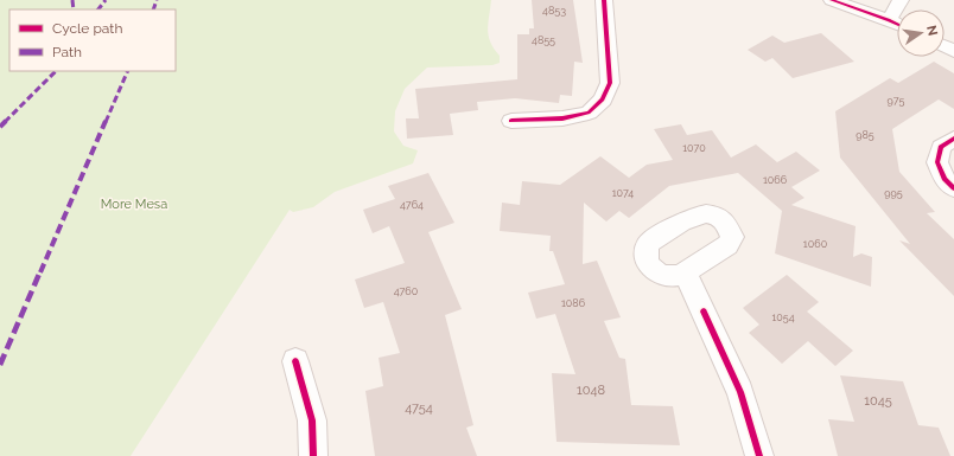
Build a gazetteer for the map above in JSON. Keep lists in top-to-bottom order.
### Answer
{
  "parks": ["More Mesa"],
  "house_numbers": [
    "4853",
    "4855",
    "975",
    "985",
    "1070",
    "1066",
    "1074",
    "995",
    "4764",
    "1060",
    "4760",
    "1086",
    "1054",
    "1048",
    "1045",
    "4754"
  ],
  "legend": ["Cycle path", "Path"],
  "north": "right"
}
